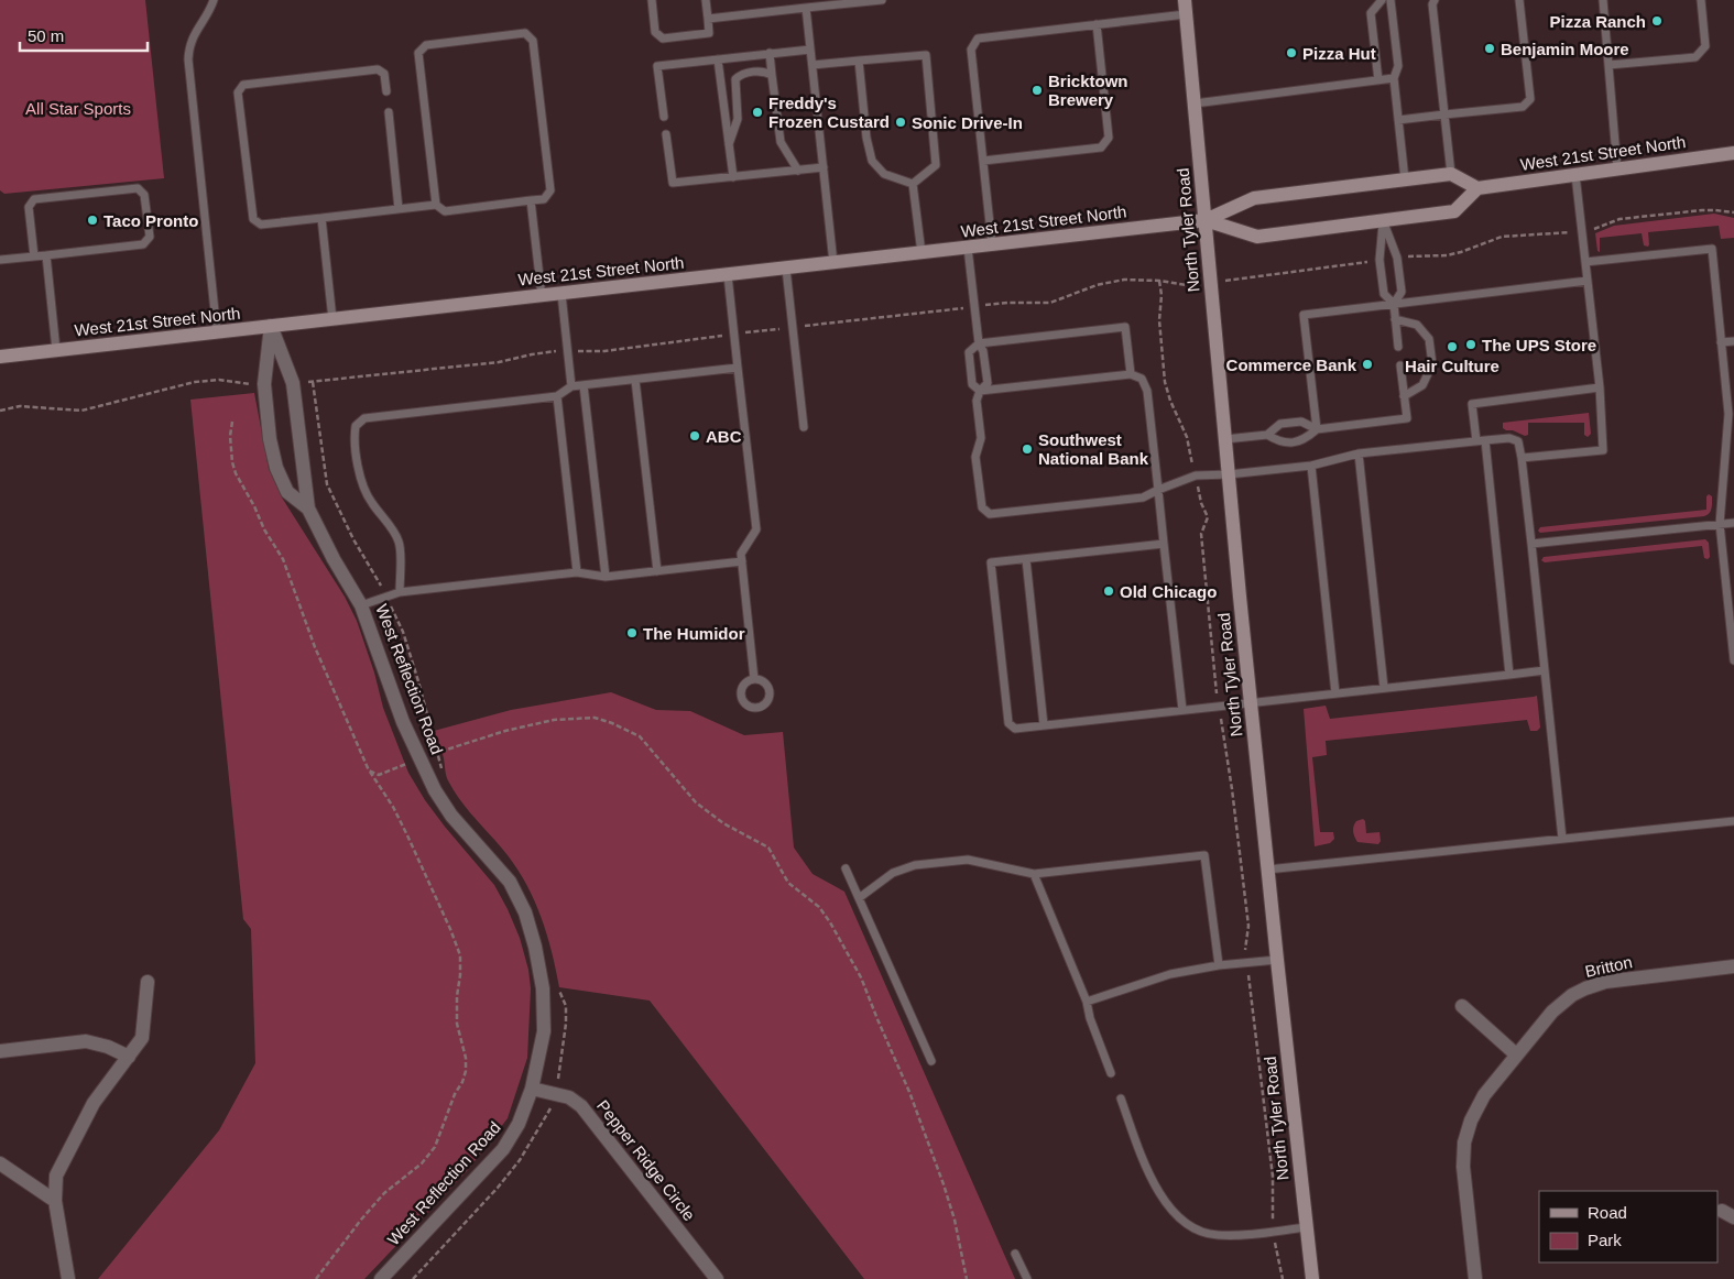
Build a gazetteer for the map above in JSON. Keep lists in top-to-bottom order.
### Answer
{
  "streets": {
    "main road": ["West 21st Street North", "North Tyler Road"],
    "street": ["West Reflection Road", "Britton", "Pepper Ridge Circle"]
  },
  "crossings": [
    ["West 21st Street North", "North Tyler Road"],
    ["West 21st Street North", "West Reflection Road"],
    ["West Reflection Road", "Pepper Ridge Circle"]
  ],
  "parks": ["All Star Sports"],
  "places": [
    "Pizza Ranch",
    "Benjamin Moore",
    "Pizza Hut",
    "Bricktown Brewery",
    "Freddy's Frozen Custard",
    "Sonic Drive-In",
    "Taco Pronto",
    "The UPS Store",
    "Hair Culture",
    "Commerce Bank",
    "ABC",
    "Southwest National Bank",
    "Old Chicago",
    "The Humidor"
  ],
  "legend": ["Road", "Park"],
  "scale_bar": "50 m"
}
